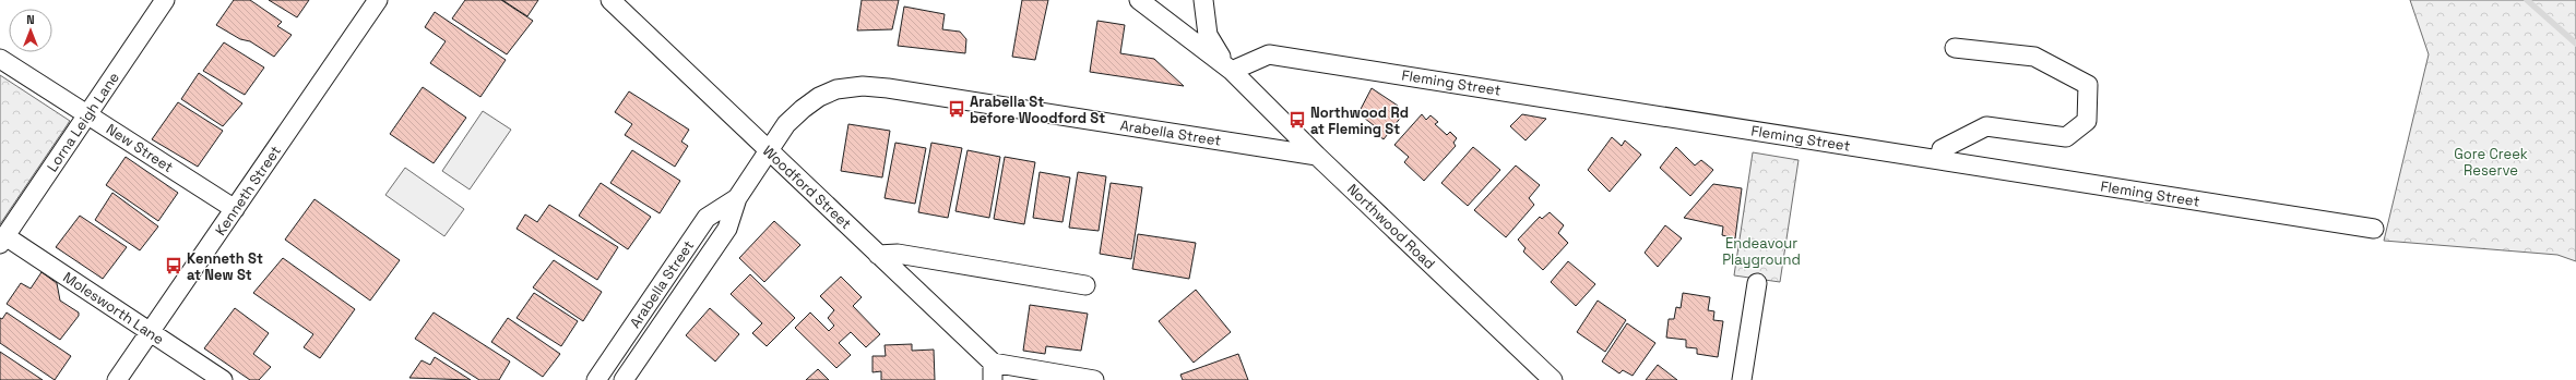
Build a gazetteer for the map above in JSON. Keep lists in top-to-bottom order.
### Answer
{
  "streets": {
    "street": [
      "Fleming Street",
      "Lorna Leigh Lane",
      "Arabella Street",
      "New Street",
      "Woodford Street",
      "Kenneth Street",
      "Northwood Road",
      "Molesworth Lane"
    ]
  },
  "crossings": [
    ["Fleming Street", "Northwood Road"],
    ["Lorna Leigh Lane", "New Street"],
    ["Lorna Leigh Lane", "Molesworth Lane"],
    ["Arabella Street", "Woodford Street"],
    ["Arabella Street", "Northwood Road"],
    ["New Street", "Kenneth Street"],
    ["Kenneth Street", "Molesworth Lane"]
  ],
  "parks": ["Gore Creek Reserve", "Endeavour Playground"],
  "places": {
    "bus stop": ["Arabella St before Woodford St", "Northwood Rd at Fleming St", "Kenneth St at New St"]
  },
  "north": "top"
}
